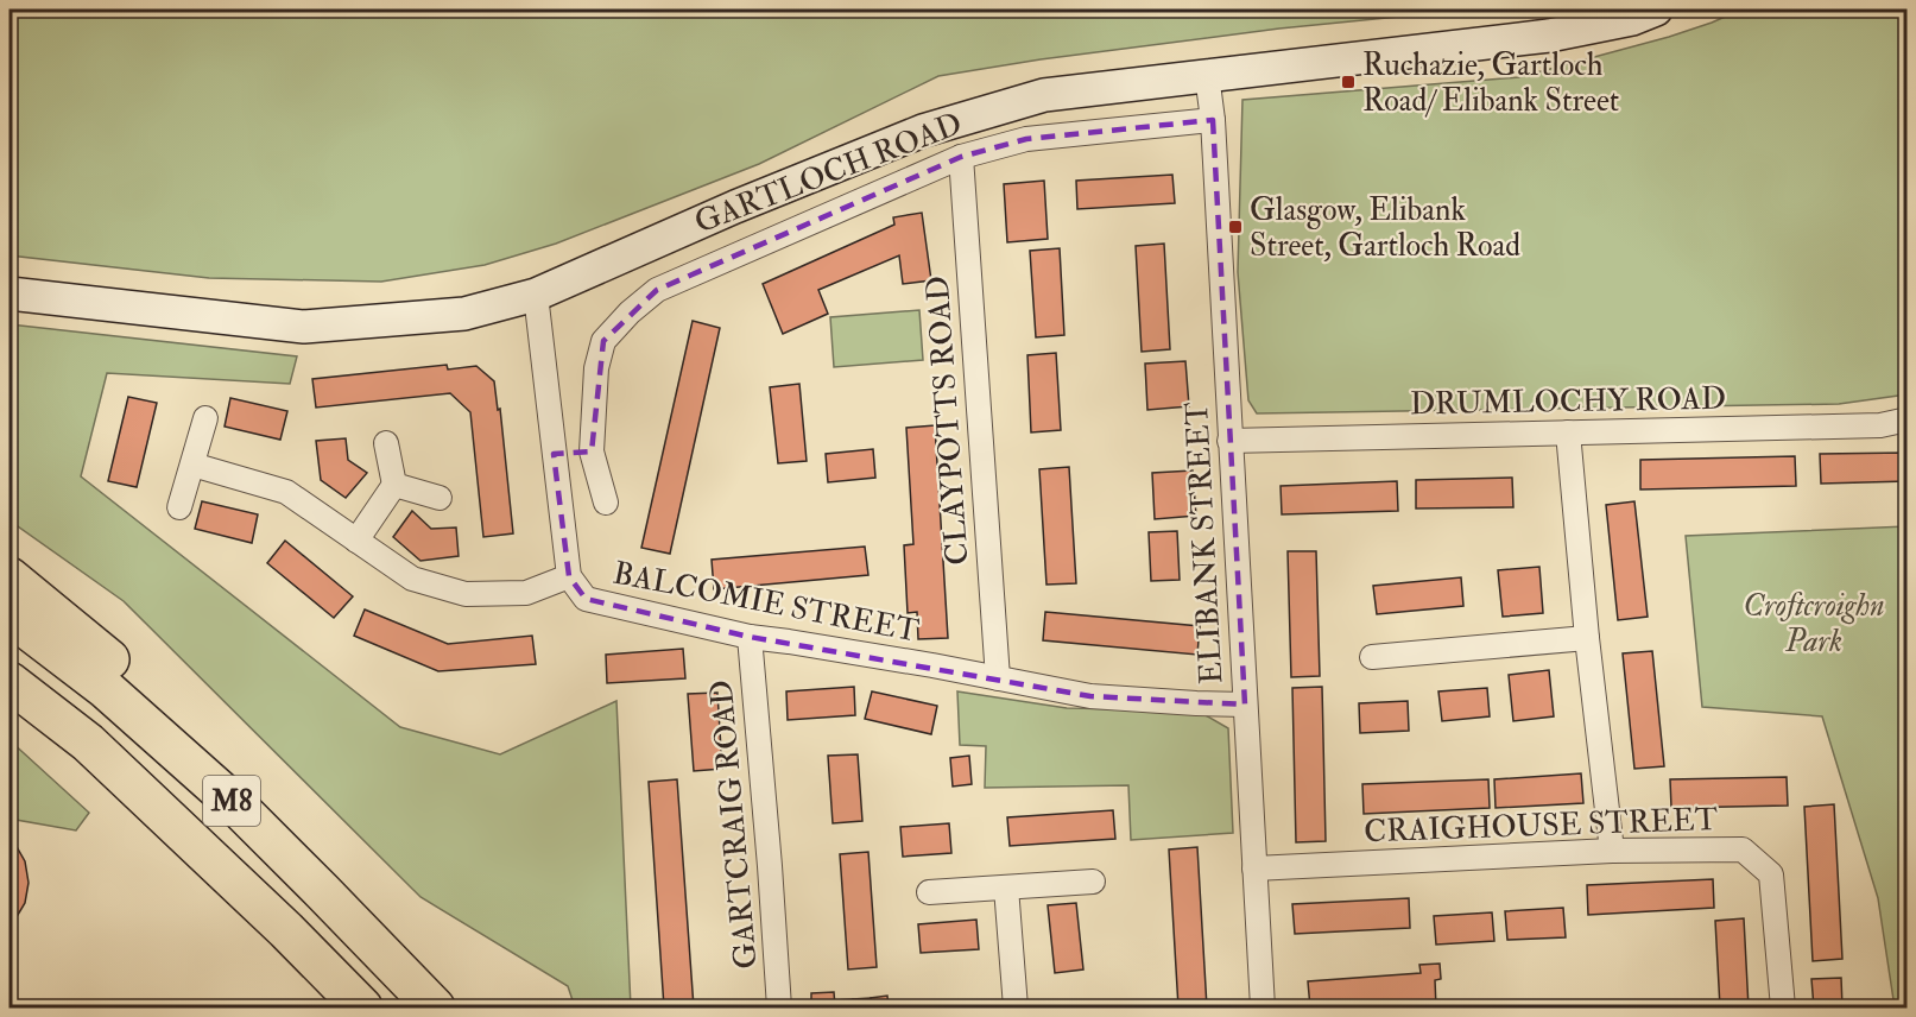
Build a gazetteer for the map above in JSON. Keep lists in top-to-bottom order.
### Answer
{
  "streets": {
    "highway": ["M8"],
    "main road": ["GARTLOCH ROAD"],
    "street": [
      "DRUMLOCHY ROAD",
      "CLAYPOTTS ROAD",
      "ELIBANK STREET",
      "BALCOMIE STREET",
      "GARTCRAIG ROAD",
      "CRAIGHOUSE STREET"
    ]
  },
  "crossings": [
    ["GARTLOCH ROAD", "ELIBANK STREET"],
    ["GARTLOCH ROAD", "BALCOMIE STREET"],
    ["DRUMLOCHY ROAD", "ELIBANK STREET"],
    ["CLAYPOTTS ROAD", "BALCOMIE STREET"],
    ["ELIBANK STREET", "BALCOMIE STREET"],
    ["ELIBANK STREET", "CRAIGHOUSE STREET"],
    ["BALCOMIE STREET", "GARTCRAIG ROAD"]
  ],
  "parks": ["Croftcroighn Park"],
  "places": {
    "transit": ["Ruchazie, Gartloch Road/ Elibank Street", "Glasgow, Elibank Street, Gartloch Road"]
  }
}
